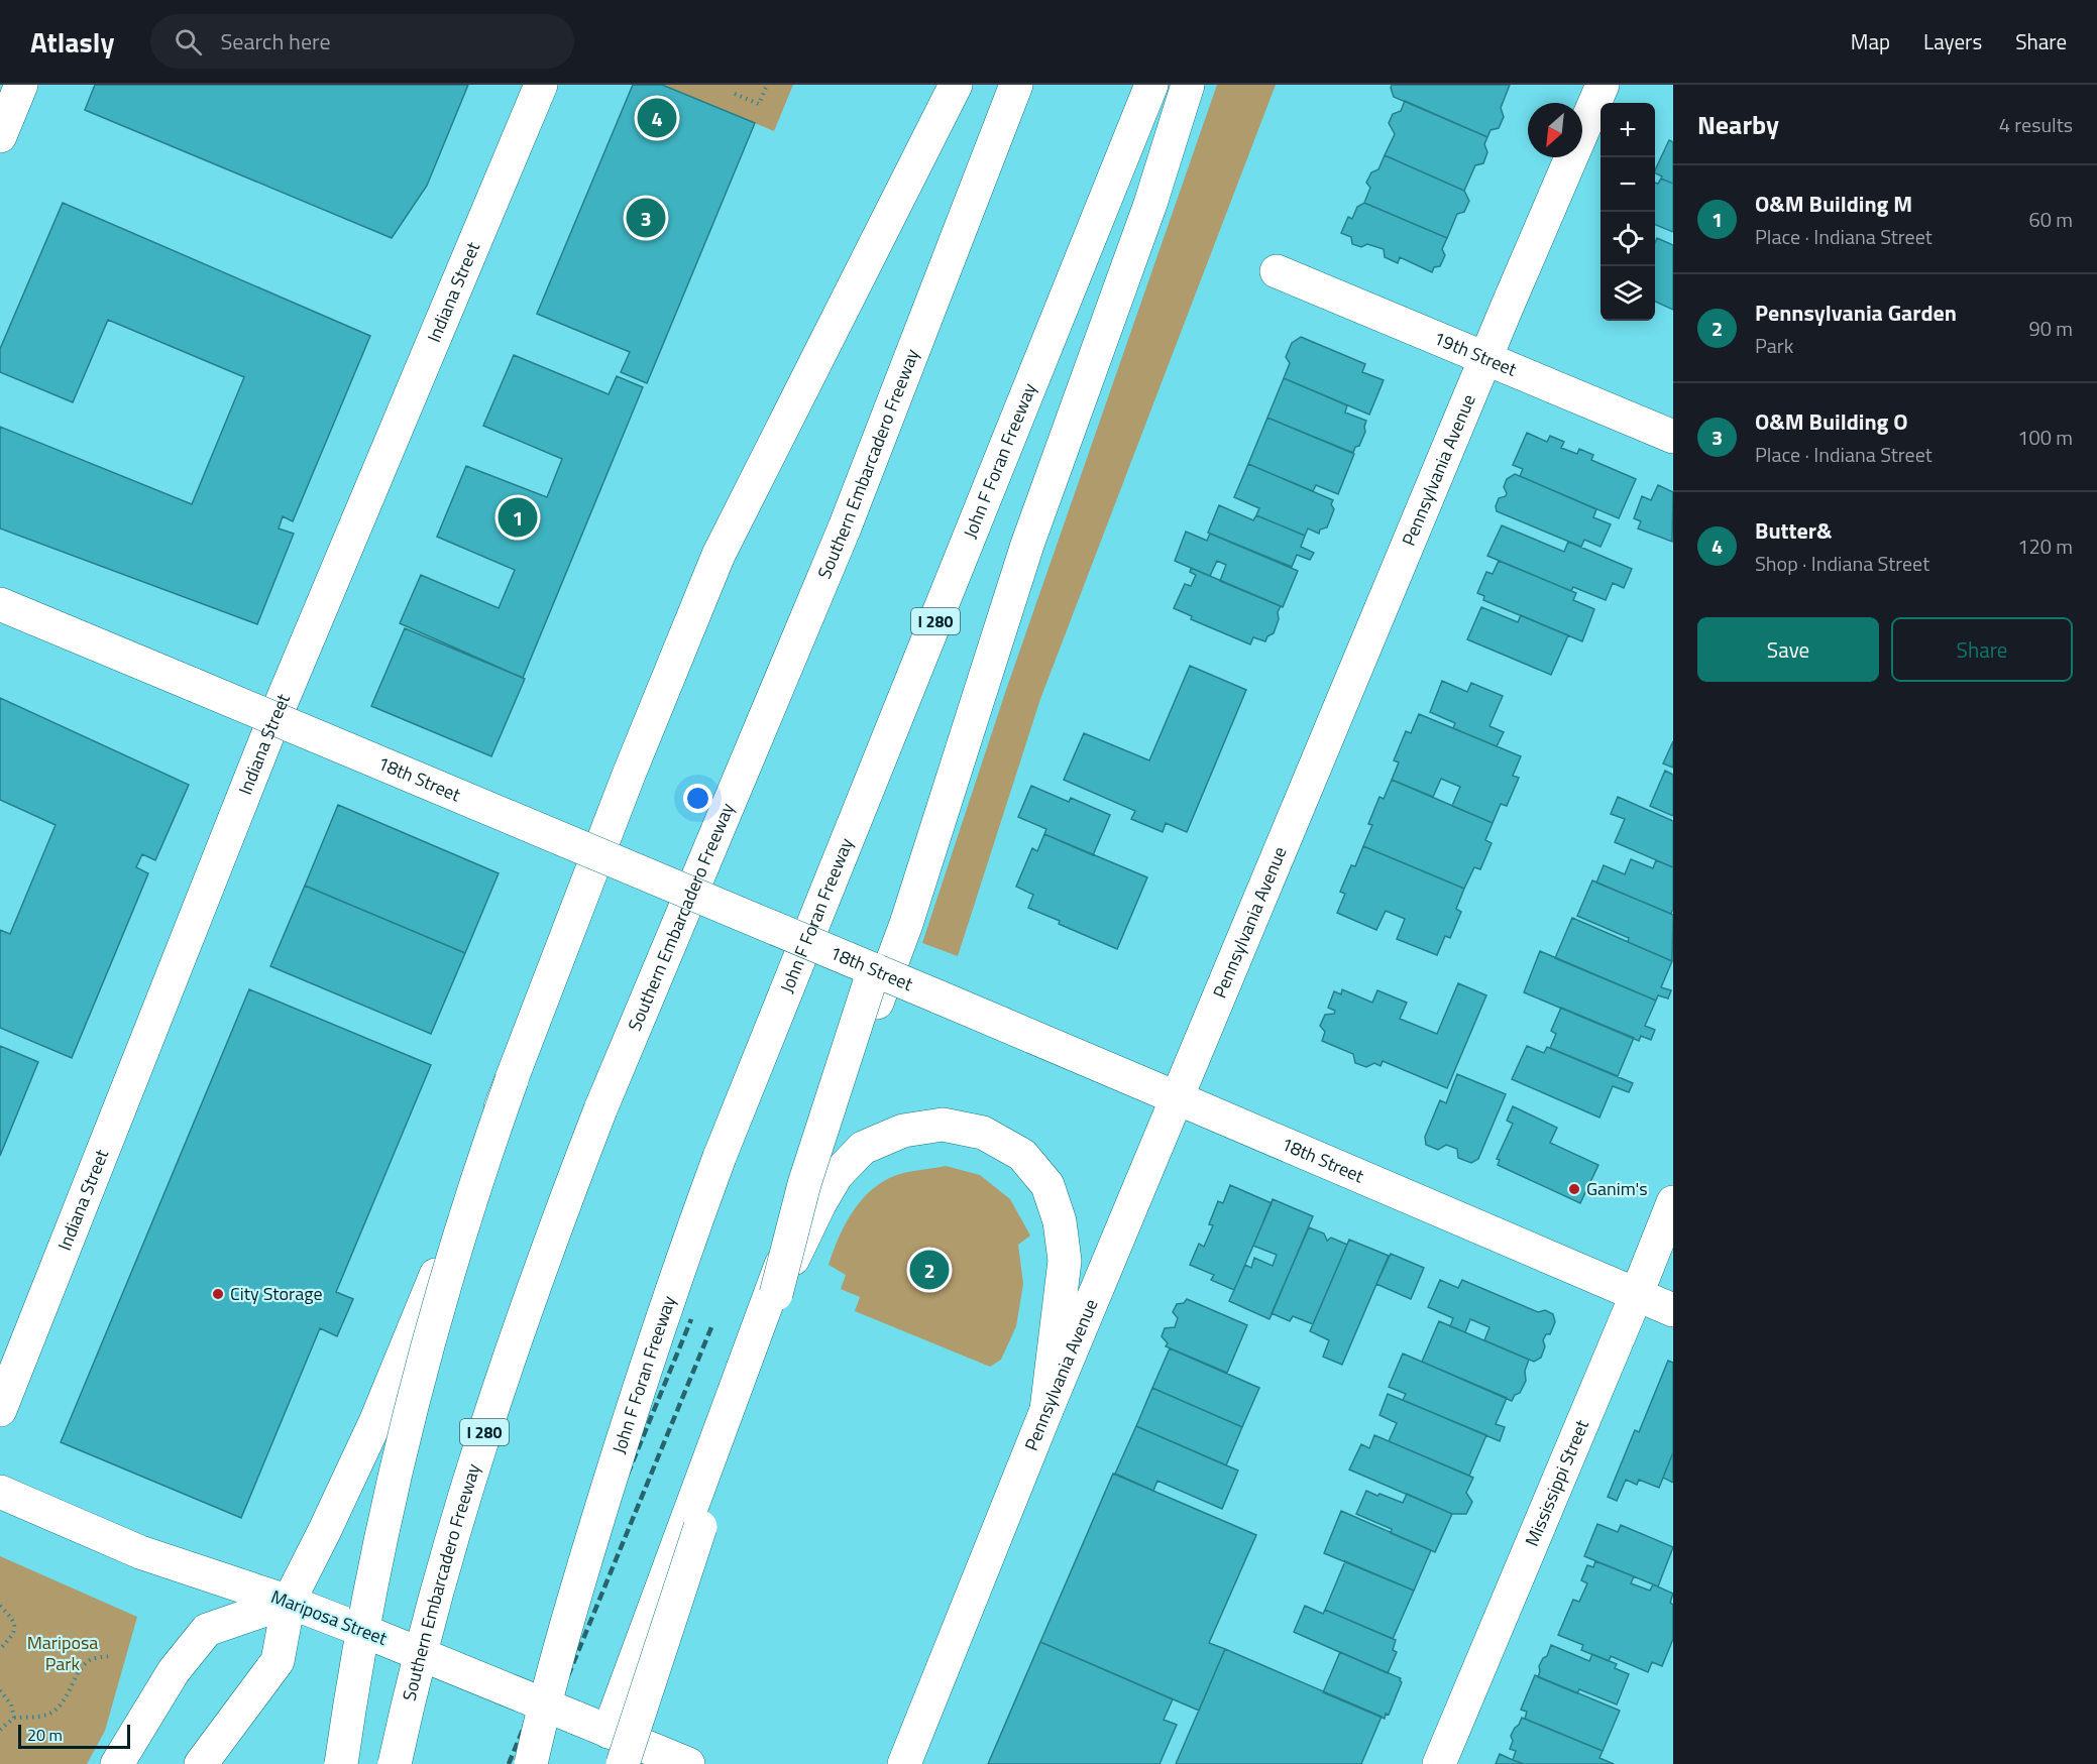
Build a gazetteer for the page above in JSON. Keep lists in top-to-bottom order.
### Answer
{
  "streets": {
    "main road": [
      "Indiana Street",
      "19th Street",
      "John F Foran Freeway",
      "Southern Embarcadero Freeway",
      "Pennsylvania Avenue",
      "I 280",
      "18th Street",
      "Mississippi Street",
      "Mariposa Street"
    ]
  },
  "crossings": [
    ["19th Street", "Pennsylvania Avenue"],
    ["Pennsylvania Avenue", "18th Street"],
    ["18th Street", "Mississippi Street"]
  ],
  "parks": ["Mariposa Park"],
  "places": ["Ganim's", "City Storage"],
  "scale_bar": "20 m",
  "north": "bottom left",
  "page": {
    "header": "Atlasly",
    "search": "Search here",
    "nav": ["Map", "Layers", "Share"],
    "heading": ["Nearby", "4 results"],
    "pins": [
      "4",
      "3",
      "1",
      "2"
    ],
    "map_buttons": ["+", "−"],
    "list": [
      {
        "mark": "1",
        "name": "O&M Building M",
        "note": "Place · Indiana Street",
        "value": "60 m"
      },
      {
        "mark": "2",
        "name": "Pennsylvania Garden",
        "note": "Park",
        "value": "90 m"
      },
      {
        "mark": "3",
        "name": "O&M Building O",
        "note": "Place · Indiana Street",
        "value": "100 m"
      },
      {
        "mark": "4",
        "name": "Butter&",
        "note": "Shop · Indiana Street",
        "value": "120 m"
      }
    ],
    "buttons": ["Save", "Share"],
    "scale": "20 m"
  }
}
